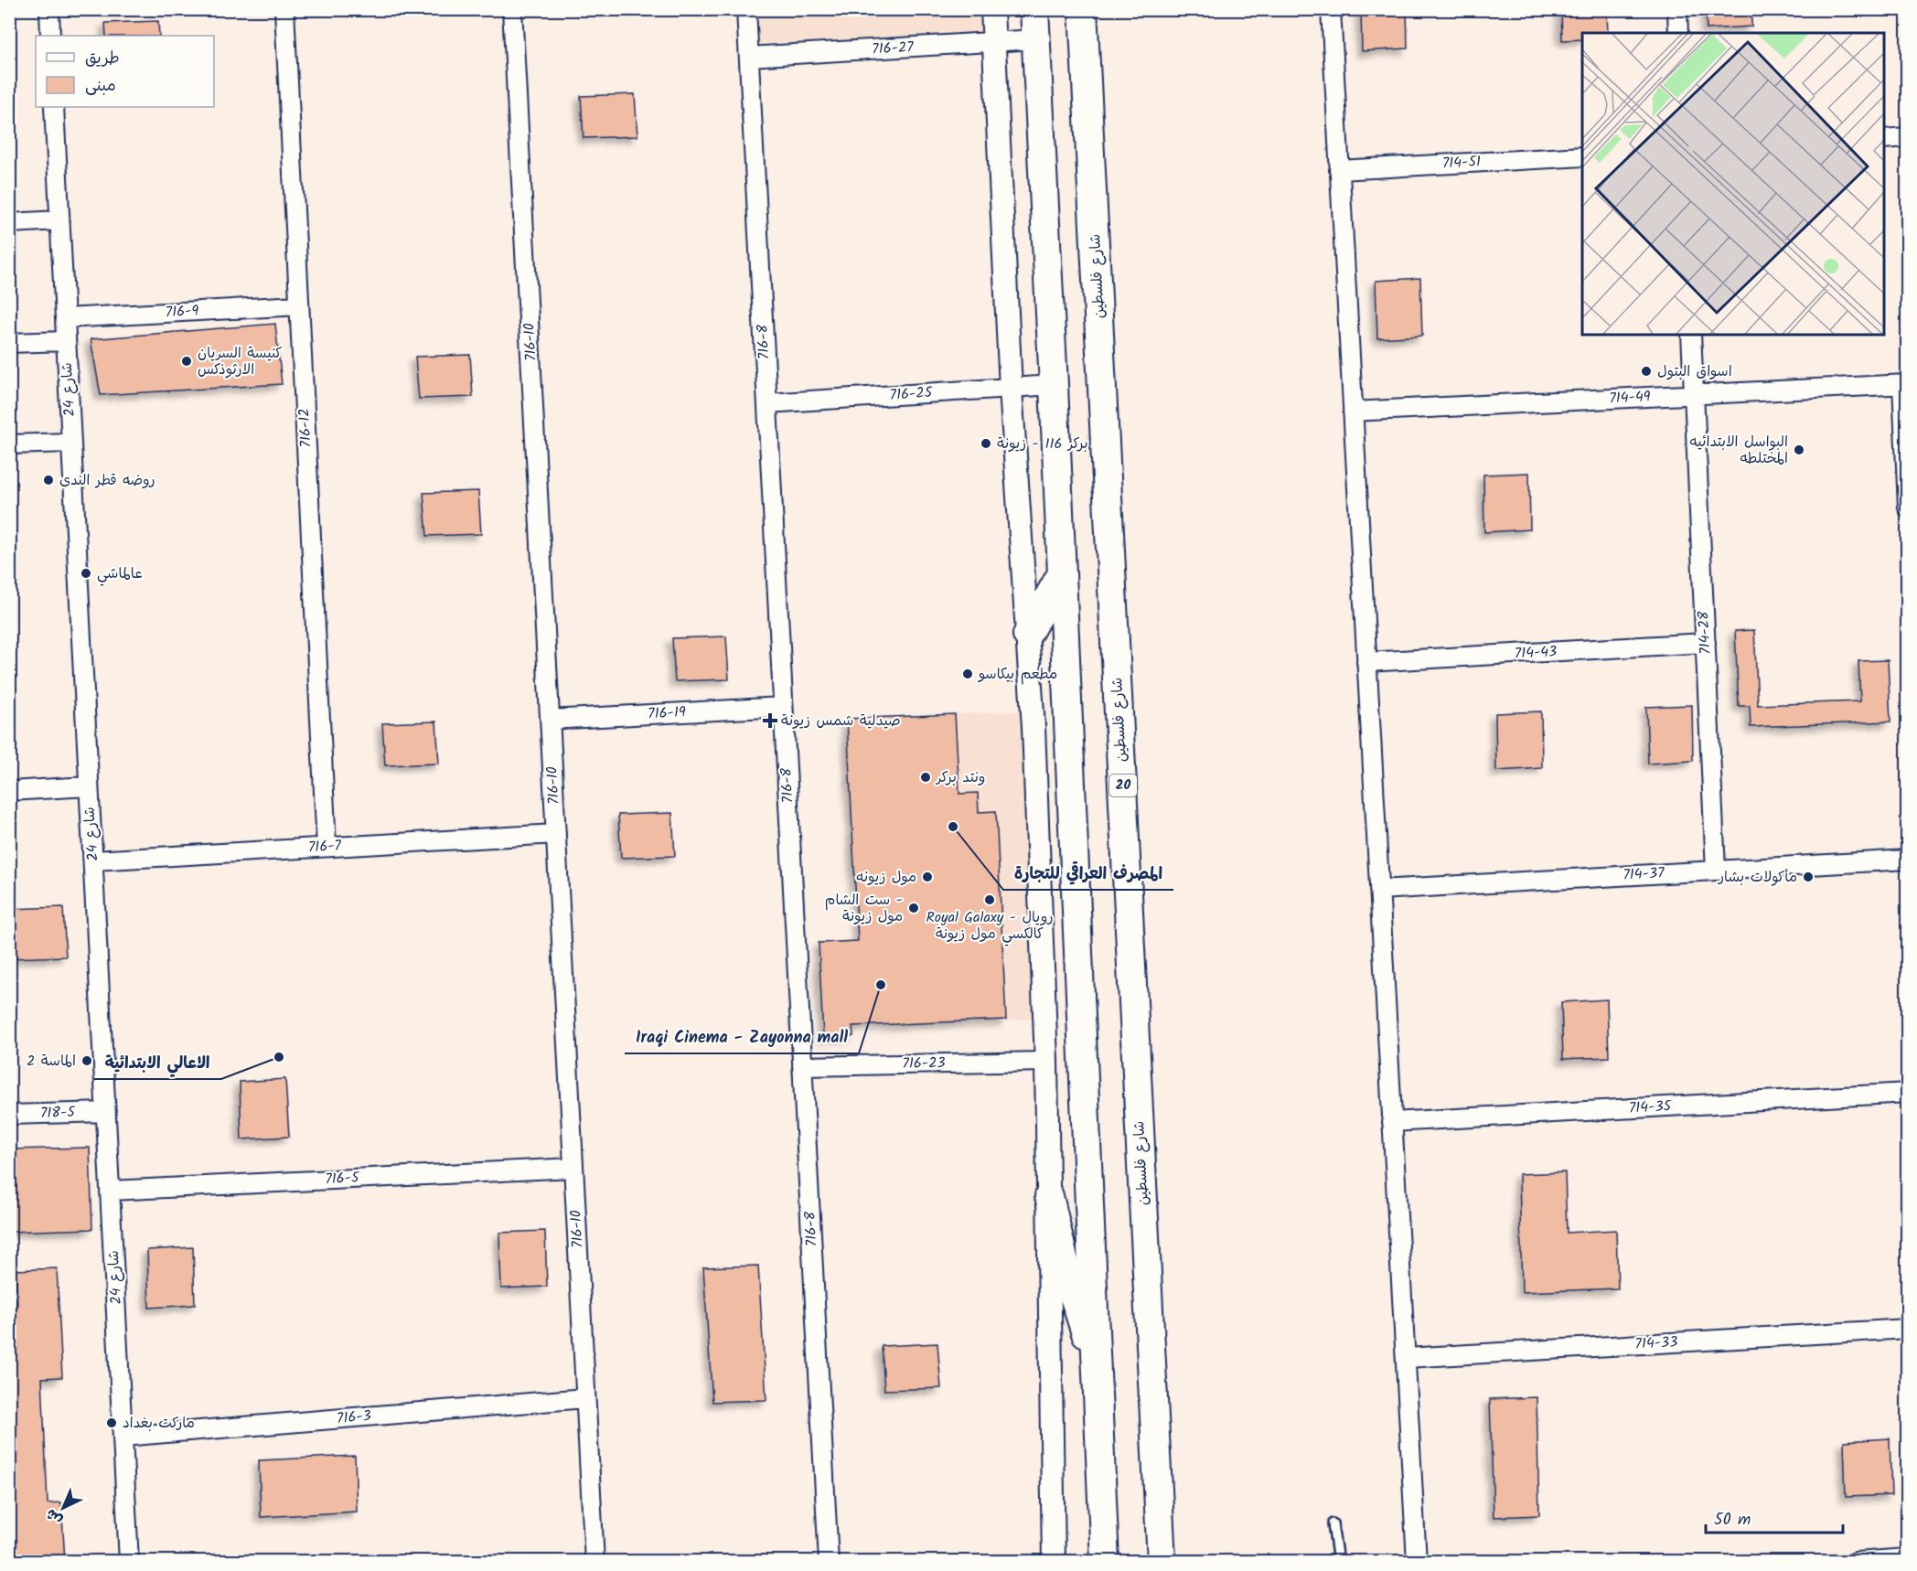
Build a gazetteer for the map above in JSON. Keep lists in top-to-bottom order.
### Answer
{
  "streets": {
    "main road": ["شارع فلسطين", "20"],
    "street": [
      "716-27",
      "714-51",
      "716-9",
      "716-10",
      "716-8",
      "شارع 24",
      "716-25",
      "714-49",
      "716-12",
      "714-28",
      "714-43",
      "716-19",
      "716-7",
      "714-37",
      "716-23",
      "714-35",
      "718-5",
      "716-5",
      "714-33",
      "716-3"
    ]
  },
  "crossings": [
    ["716-27", "716-8"],
    ["716-9", "شارع 24"],
    ["716-9", "716-12"],
    ["716-10", "716-19"],
    ["716-10", "716-7"],
    ["716-10", "716-5"],
    ["716-10", "716-3"],
    ["716-8", "716-25"],
    ["716-8", "716-19"],
    ["716-8", "716-23"],
    ["شارع 24", "716-7"],
    ["شارع 24", "718-5"],
    ["شارع 24", "716-5"],
    ["شارع 24", "716-3"],
    ["714-49", "714-28"],
    ["716-12", "716-7"],
    ["714-28", "714-43"],
    ["714-28", "714-37"]
  ],
  "places": {
    "other": [
      "كنيسة السريان الارثوذكس",
      "اسواق البتول",
      "بركر 116 - زيونة",
      "البواسل الابتدائيه المختلطه",
      "روضه قطر الندى",
      "عالماشي",
      "مطعم بيكاسو",
      "ونتد بركر",
      "المصرف العراقي للتجارة",
      "مول زيونه",
      "مأكولات بشار",
      "Royal Galaxy - رويال كالكسي مول زيونة",
      "ست الشام - مول زيونة",
      "Iraqi Cinema - Zayonna mall",
      "الاعالي الابتدائية",
      "الماسة 2",
      "ماركت بغداد"
    ],
    "health": ["صيدلية شمس زيونة"]
  },
  "legend": ["طريق", "مبنى"],
  "scale_bar": "50 m",
  "north": "bottom left"
}
